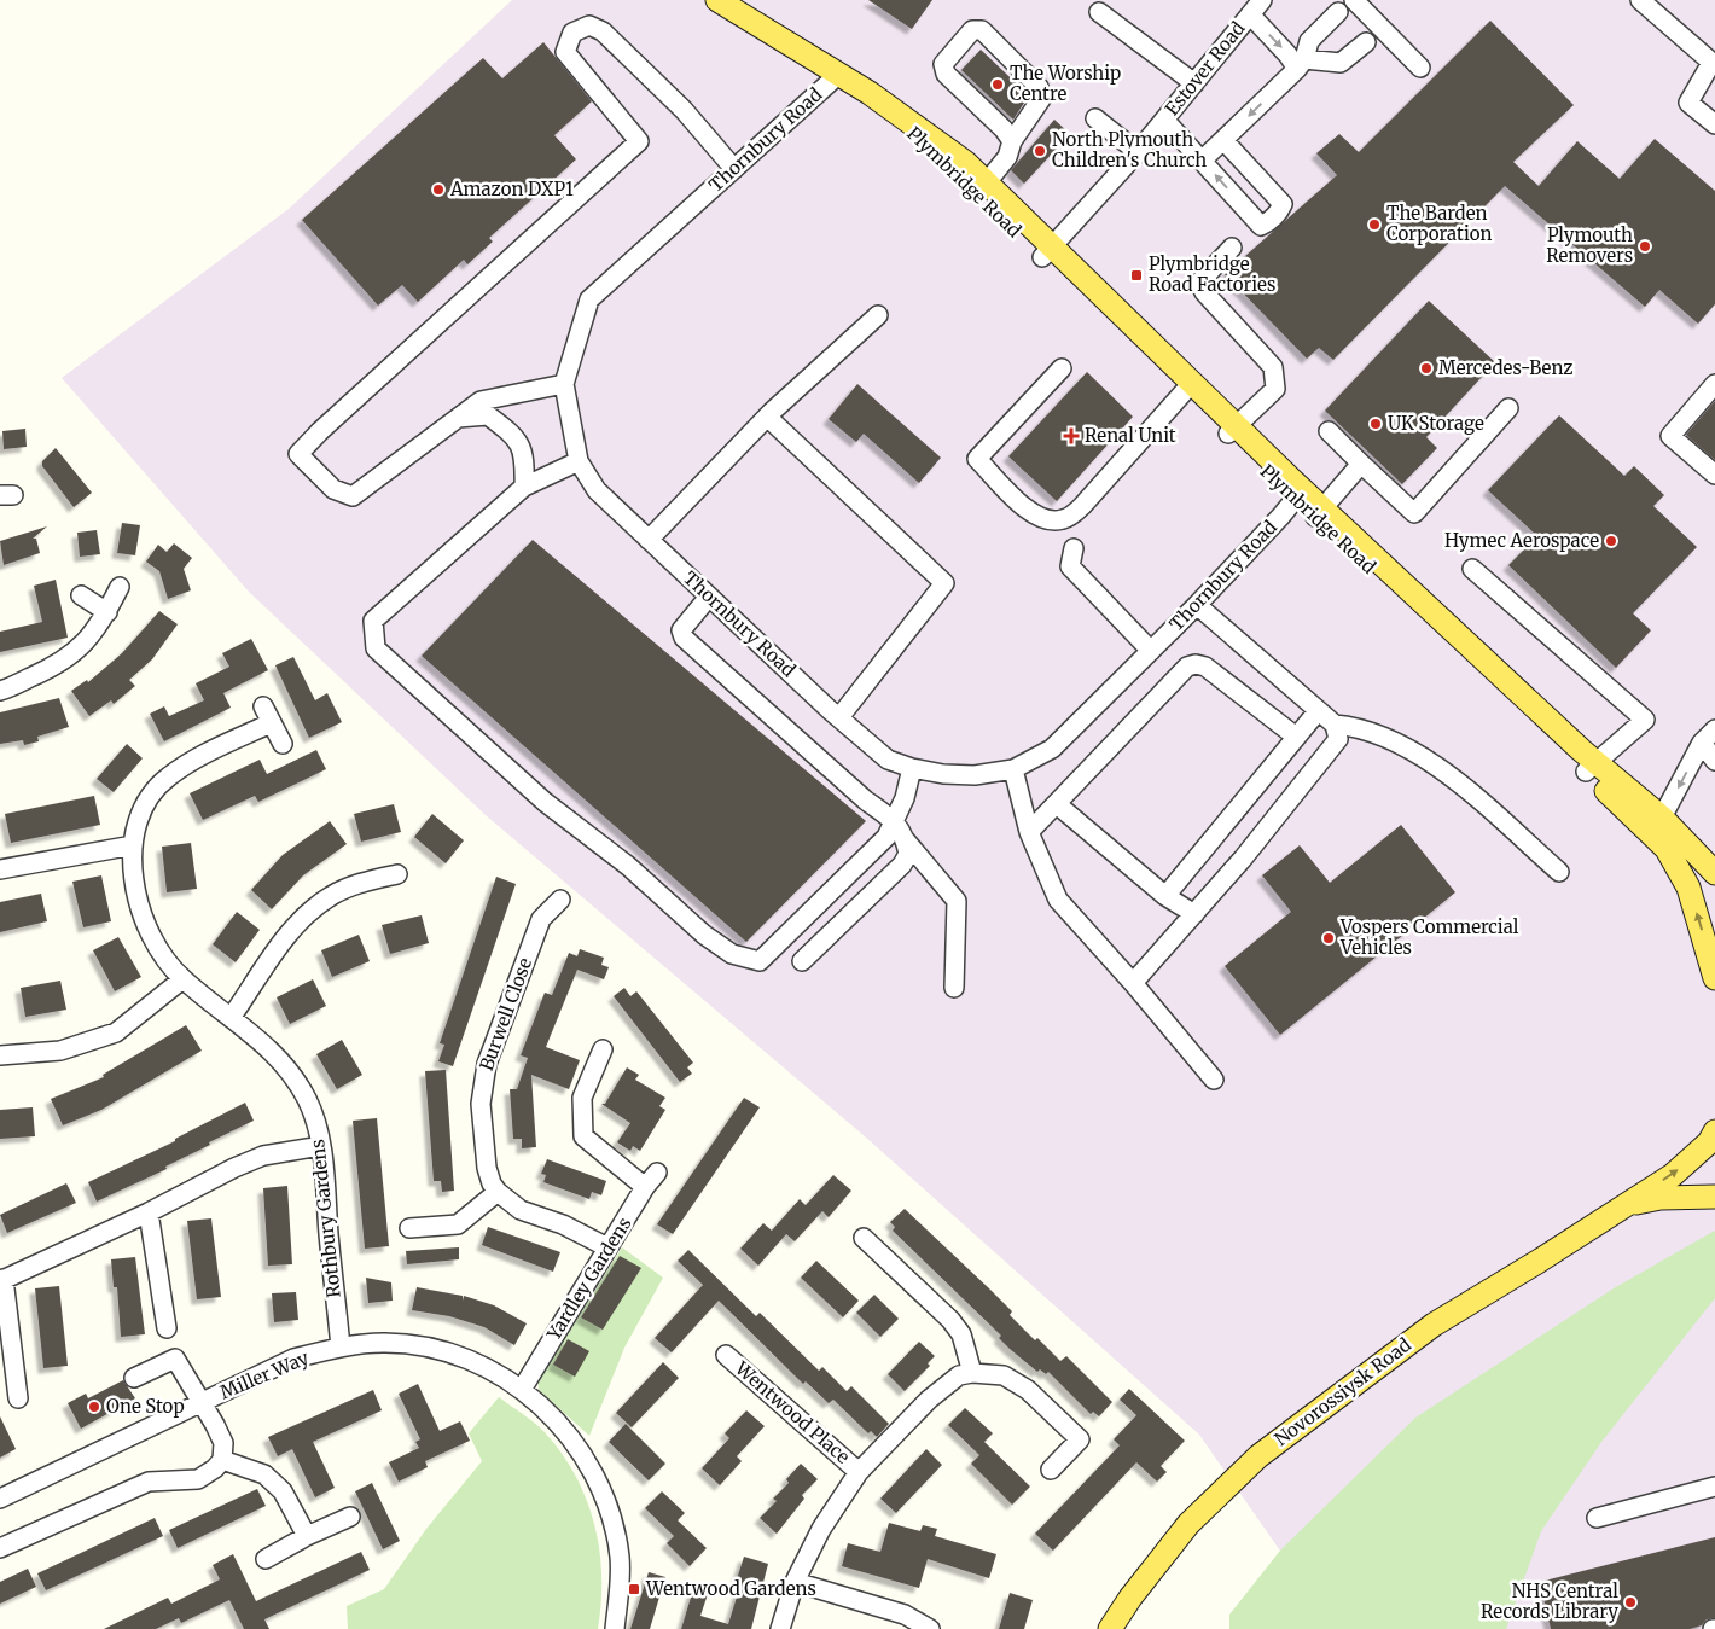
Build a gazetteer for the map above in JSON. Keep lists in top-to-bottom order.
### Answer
{
  "streets": {
    "main road": ["Plymbridge Road", "Novorossiysk Road"],
    "street": [
      "Estover Road",
      "Thornbury Road",
      "Burwell Close",
      "Rothbury Gardens",
      "Yardley Gardens",
      "Miller Way",
      "Wentwood Place"
    ]
  },
  "crossings": [
    ["Estover Road", "Plymbridge Road"],
    ["Thornbury Road", "Plymbridge Road"],
    ["Burwell Close", "Yardley Gardens"],
    ["Rothbury Gardens", "Miller Way"],
    ["Yardley Gardens", "Miller Way"]
  ],
  "places": {
    "other": [
      "The Worship Centre",
      "North Plymouth Children's Church",
      "Amazon DXP1",
      "The Barden Corporation",
      "Plymouth Removers",
      "Mercedes-Benz",
      "UK Storage",
      "Hymec Aerospace",
      "Vospers Commercial Vehicles",
      "One Stop",
      "NHS Central Records Library"
    ],
    "transit": ["Plymbridge Road Factories", "Wentwood Gardens"],
    "health": ["Renal Unit"]
  }
}
